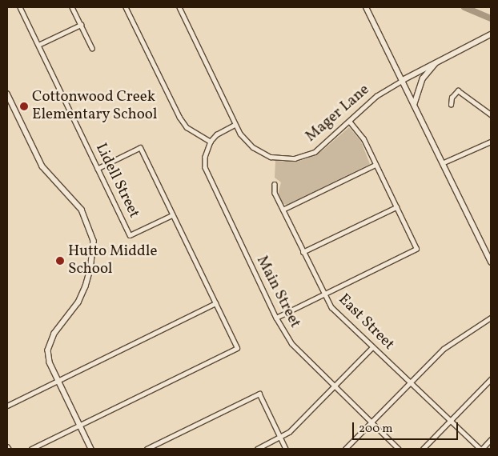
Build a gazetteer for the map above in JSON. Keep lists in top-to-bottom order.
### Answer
{
  "streets": {
    "street": [
      "Mager Lane",
      "Lidell Street",
      "Main Street",
      "East Street"
    ]
  },
  "places": ["Cottonwood Creek Elementary School", "Hutto Middle School"],
  "scale_bar": "200 m"
}
